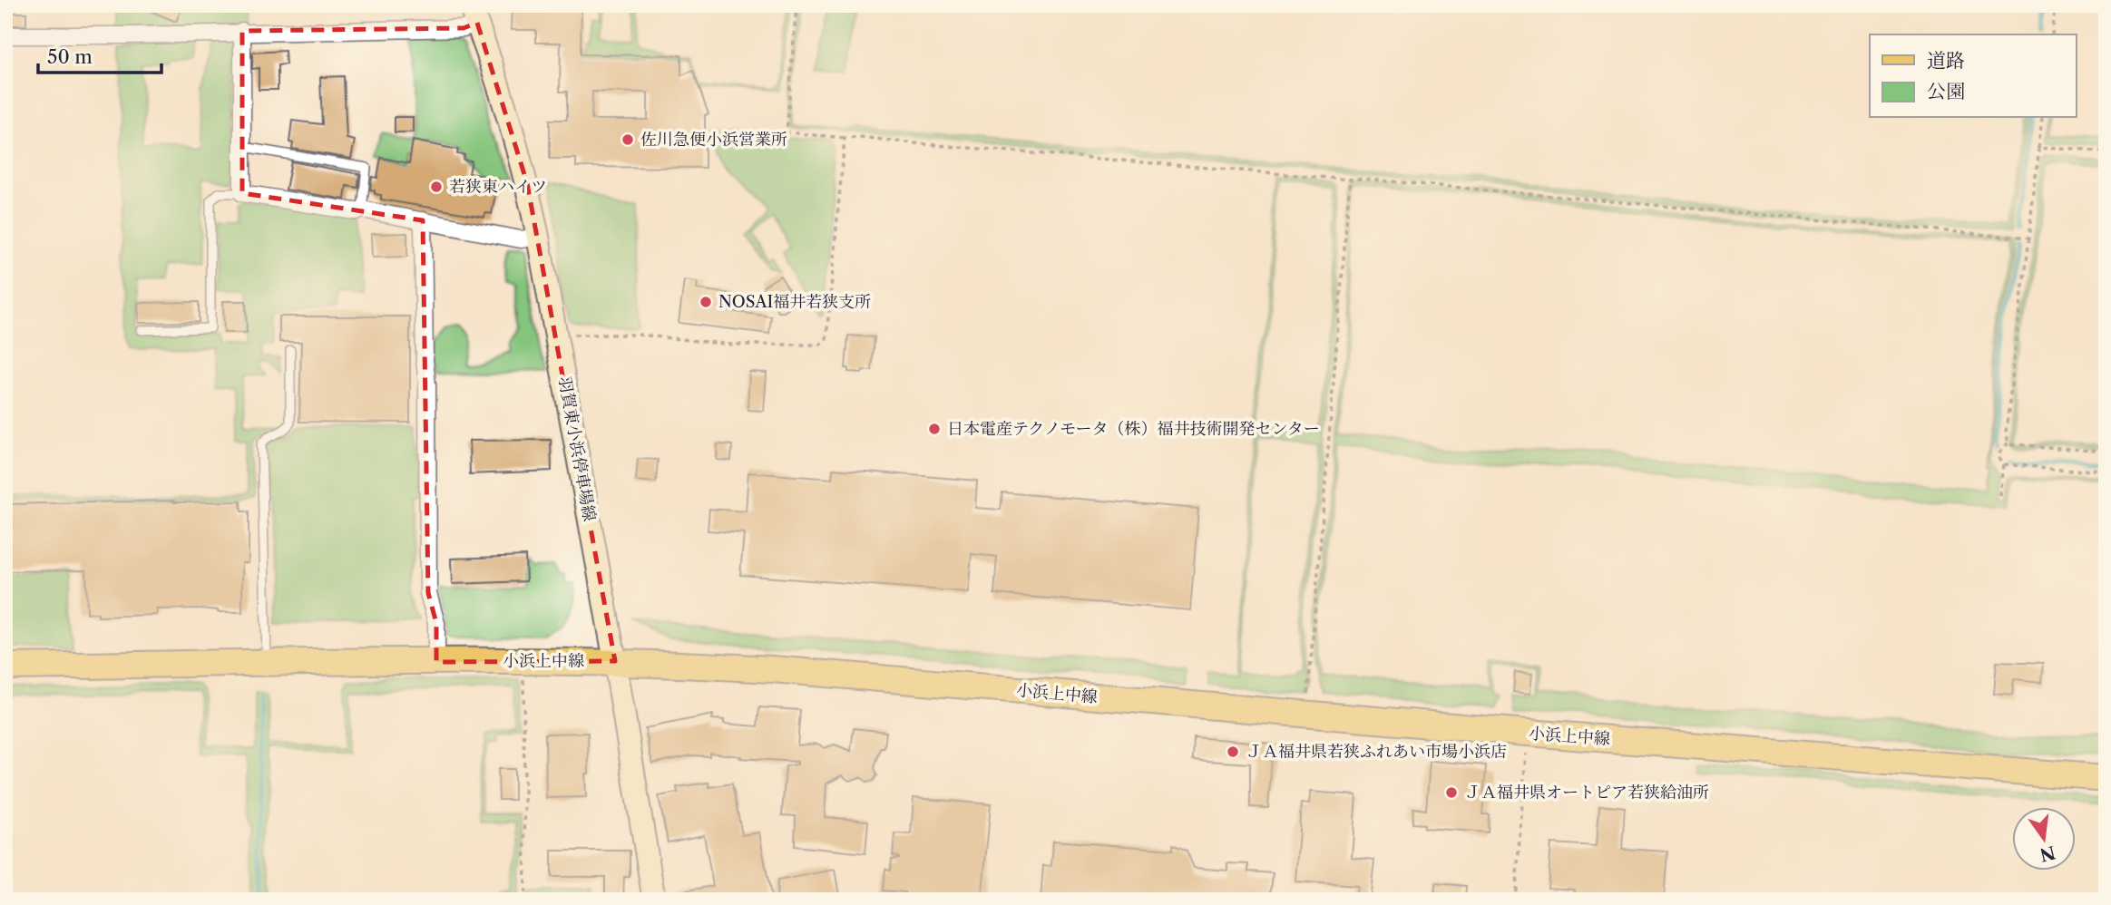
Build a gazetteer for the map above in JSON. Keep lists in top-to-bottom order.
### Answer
{
  "streets": {
    "main road": ["羽賀東小浜停車場線", "小浜上中線"]
  },
  "crossings": [
    ["羽賀東小浜停車場線", "小浜上中線"]
  ],
  "places": [
    "佐川急便小浜営業所",
    "若狭東ハイツ",
    "NOSAI福井若狭支所",
    "日本電産テクノモータ（株）福井技術開発センター",
    "ＪＡ福井県若狭ふれあい市場小浜店",
    "ＪＡ福井県オートピア若狭給油所"
  ],
  "legend": ["道路", "公園"],
  "scale_bar": "50 m",
  "north": "bottom"
}
